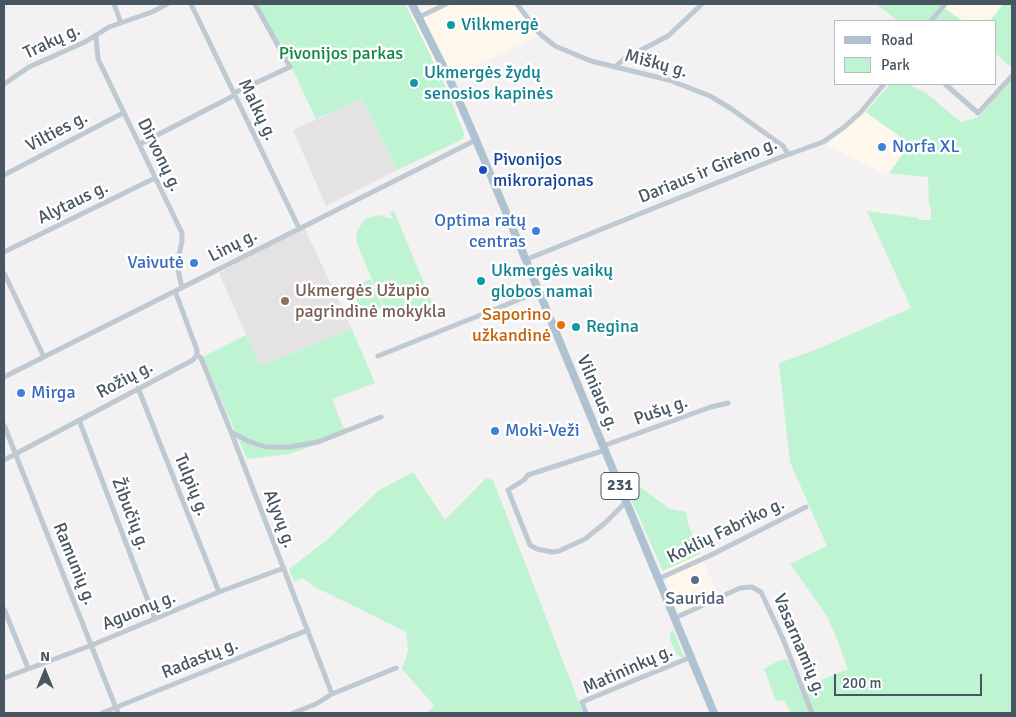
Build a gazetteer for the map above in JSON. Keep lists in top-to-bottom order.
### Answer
{
  "streets": {
    "main road": ["Vilniaus g.", "231"],
    "street": [
      "Trakų g.",
      "Miškų g.",
      "Malkų g.",
      "Vilties g.",
      "Dirvonų g.",
      "Dariaus ir Girėno g.",
      "Alytaus g.",
      "Linų g.",
      "Rožių g.",
      "Pušų g.",
      "Tulpių g.",
      "Žibučių g.",
      "Alyvų g.",
      "Koklių Fabriko g.",
      "Ramunių g.",
      "Aguonų g.",
      "Vasarnamių g.",
      "Radastų g.",
      "Matininkų g."
    ]
  },
  "crossings": [
    ["Trakų g.", "Dirvonų g."],
    ["Miškų g.", "Dariaus ir Girėno g."],
    ["Malkų g.", "Linų g."],
    ["Vilties g.", "Dirvonų g."],
    ["Dirvonų g.", "Alytaus g."],
    ["Dirvonų g.", "Linų g."],
    ["Dariaus ir Girėno g.", "Vilniaus g."],
    ["Linų g.", "Vilniaus g."],
    ["Rožių g.", "Tulpių g."],
    ["Rožių g.", "Žibučių g."],
    ["Rožių g.", "Alyvų g."],
    ["Rožių g.", "Ramunių g."],
    ["Vilniaus g.", "Pušų g."],
    ["Vilniaus g.", "Koklių Fabriko g."],
    ["Vilniaus g.", "Vasarnamių g."],
    ["Vilniaus g.", "Matininkų g."],
    ["Tulpių g.", "Aguonų g."],
    ["Žibučių g.", "Aguonų g."],
    ["Alyvų g.", "Aguonų g."],
    ["Alyvų g.", "Radastų g."],
    ["Ramunių g.", "Aguonų g."],
    ["Ramunių g.", "Radastų g."]
  ],
  "parks": ["Pivonijos parkas"],
  "places": [
    "Vilkmergė",
    "Ukmergės žydų senosios kapinės",
    "Norfa XL",
    "Pivonijos mikrorajonas",
    "Optima ratų centras",
    "Vaivutė",
    "Ukmergės vaikų globos namai",
    "Ukmergės Užupio pagrindinė mokykla",
    "Saporino užkandinė",
    "Regina",
    "Mirga",
    "Moki-Veži",
    "Saurida"
  ],
  "legend": ["Road", "Park"],
  "scale_bar": "200 m",
  "north": "top"
}
